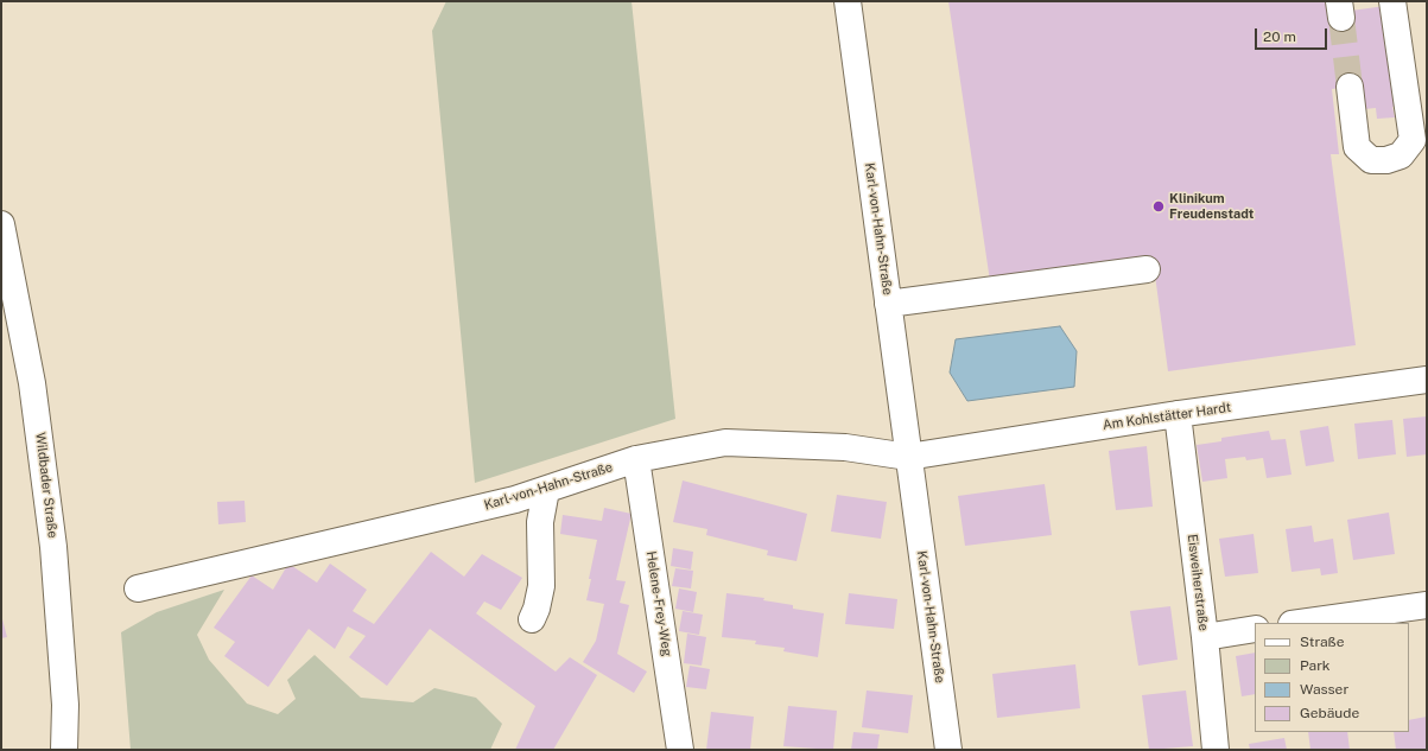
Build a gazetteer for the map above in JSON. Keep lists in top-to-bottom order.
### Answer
{
  "streets": {
    "street": [
      "Karl-von-Hahn-Straße",
      "Am Kohlstätter Hardt",
      "Wildbader Straße",
      "Eisweiherstraße",
      "Helene-Frey-Weg"
    ]
  },
  "crossings": [
    ["Karl-von-Hahn-Straße", "Am Kohlstätter Hardt"],
    ["Karl-von-Hahn-Straße", "Helene-Frey-Weg"],
    ["Am Kohlstätter Hardt", "Eisweiherstraße"]
  ],
  "places": ["Klinikum Freudenstadt"],
  "legend": [
    "Straße",
    "Park",
    "Wasser",
    "Gebäude"
  ],
  "scale_bar": "20 m"
}
